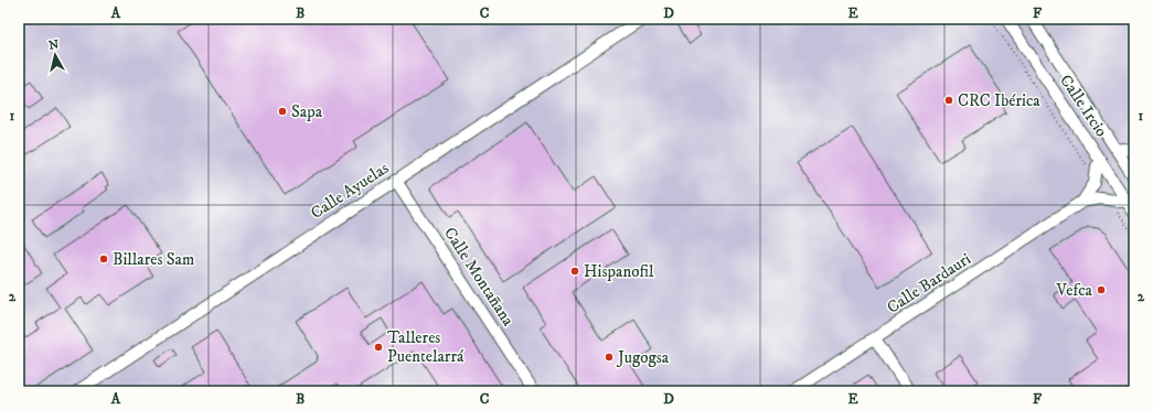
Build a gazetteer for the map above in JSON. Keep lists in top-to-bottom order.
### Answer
{
  "streets": {
    "street": [
      "Calle Ircio",
      "Calle Ayuelas",
      "Calle Montañana",
      "Calle Bardauri"
    ]
  },
  "crossings": [
    ["Calle Ircio", "Calle Bardauri"],
    ["Calle Ayuelas", "Calle Montañana"]
  ],
  "places": [
    "CRC Ibérica",
    "Sapa",
    "Billares Sam",
    "Hispanofil",
    "Vefca",
    "Talleres Puentelarrá",
    "Jugogsa"
  ],
  "north": "top",
  "grid": {
    "columns": [
      "A",
      "B",
      "C",
      "D",
      "E",
      "F"
    ],
    "rows": ["1", "2"]
  }
}
